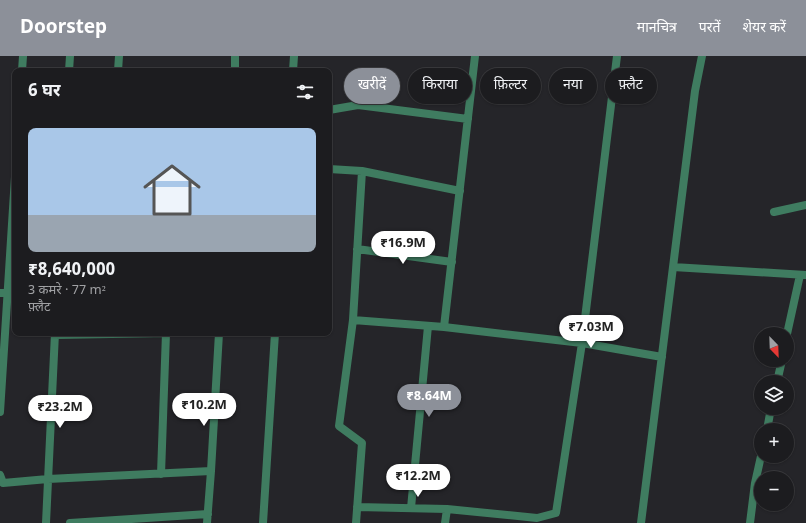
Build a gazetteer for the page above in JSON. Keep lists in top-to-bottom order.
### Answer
{
  "north": "bottom right",
  "page": {
    "header": "Doorstep",
    "nav": ["मानचित्र", "परतें", "शेयर करें"],
    "chip": [
      "खरीदें",
      "किराया",
      "फ़िल्टर",
      "नया",
      "फ़्लैट"
    ],
    "heading": "6 घर",
    "list": [
      {
        "name": "₹8,640,000",
        "note": "3 कमरे · 77 m² · फ़्लैट"
      }
    ],
    "price": [
      "₹16.9M",
      "₹7.03M",
      "₹8.64M",
      "₹10.2M",
      "₹23.2M",
      "₹12.2M"
    ],
    "map_buttons": ["+", "−"]
  }
}
